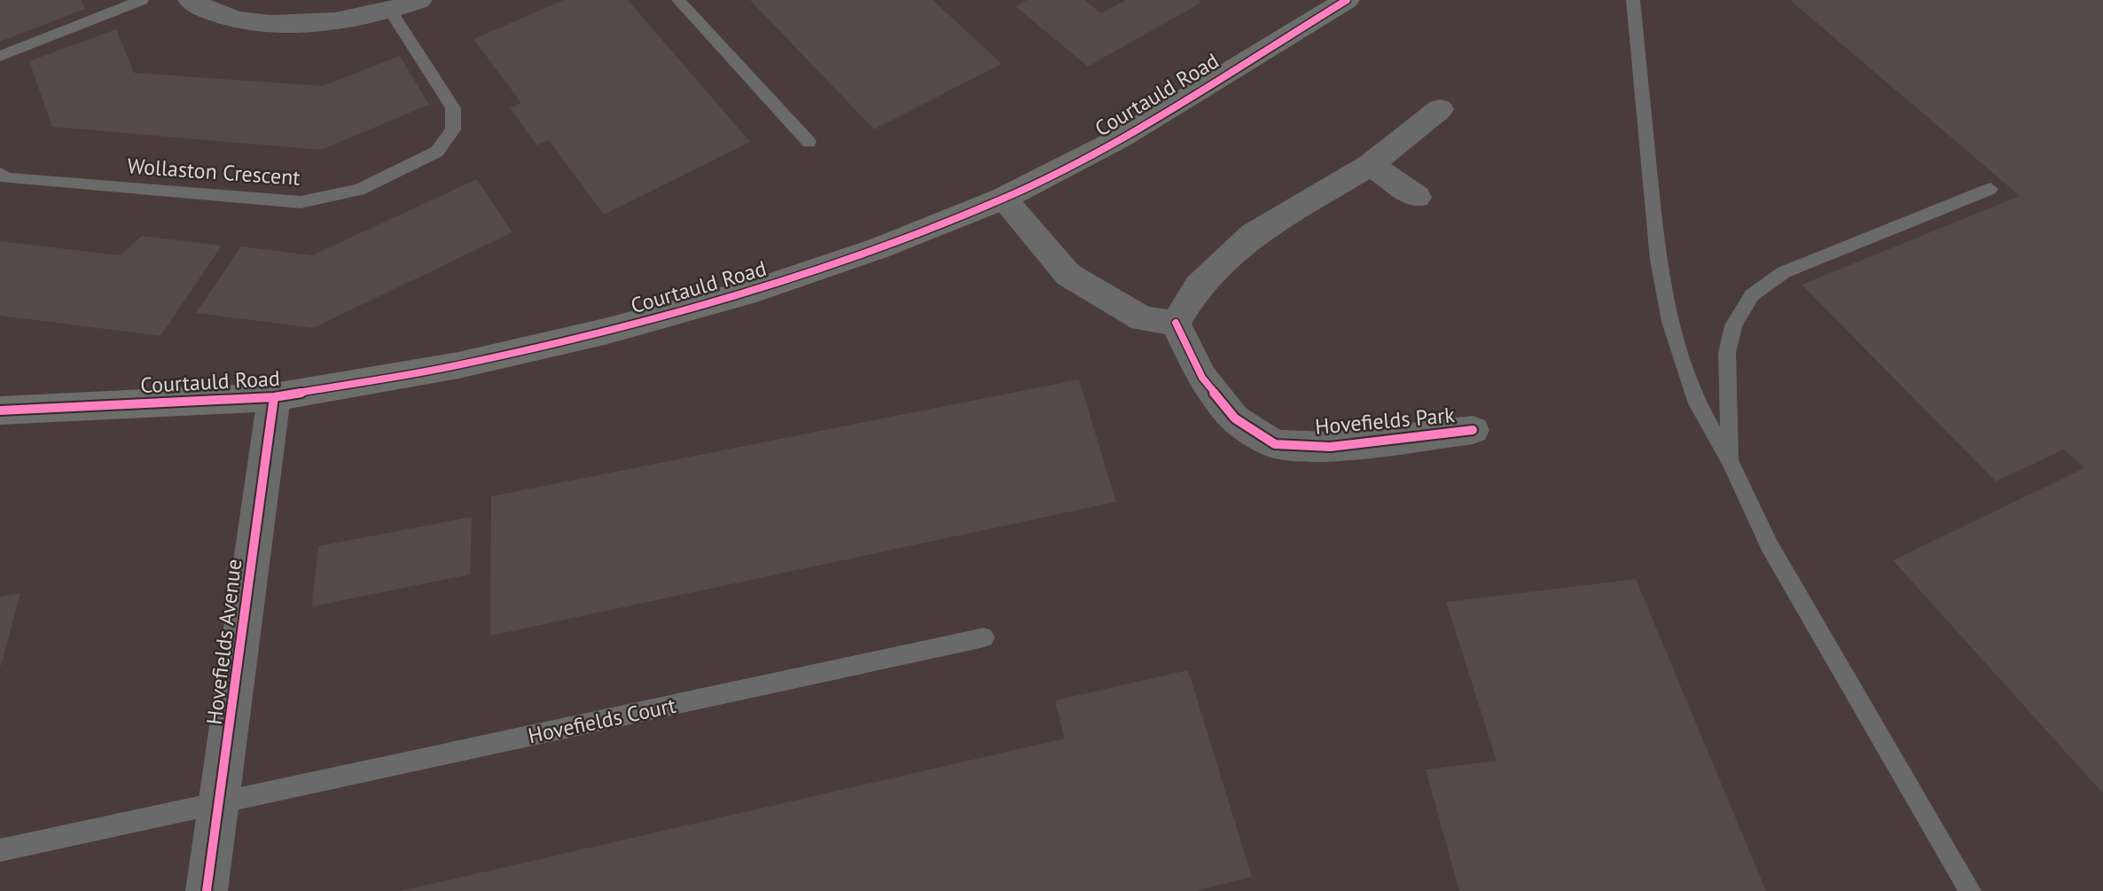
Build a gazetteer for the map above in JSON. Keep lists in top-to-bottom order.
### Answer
{
  "streets": {
    "street": ["Courtauld Road", "Hovefields Park", "Hovefields Avenue"],
    "lane": ["Wollaston Crescent", "Hovefields Court"]
  },
  "crossings": [
    ["Courtauld Road", "Hovefields Avenue"],
    ["Hovefields Avenue", "Hovefields Court"]
  ]
}
